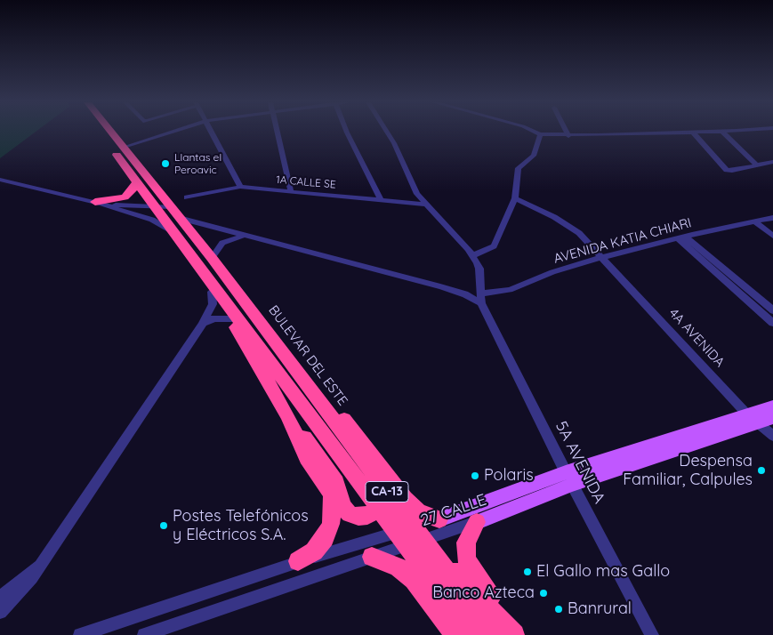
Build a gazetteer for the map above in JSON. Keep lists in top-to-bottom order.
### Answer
{
  "streets": {
    "highway": ["BULEVAR DEL ESTE", "CA-13"],
    "main road": ["27 CALLE"],
    "street": [
      "1A CALLE SE",
      "AVENIDA KATIA CHIARI",
      "4A AVENIDA",
      "5A AVENIDA"
    ]
  },
  "crossings": [
    ["AVENIDA KATIA CHIARI", "4A AVENIDA"],
    ["AVENIDA KATIA CHIARI", "5A AVENIDA"],
    ["4A AVENIDA", "27 CALLE"],
    ["5A AVENIDA", "27 CALLE"]
  ],
  "places": [
    "Llantas el Peroavic",
    "Despensa Familiar, Calpules",
    "Polaris",
    "Postes Telefónicos y Eléctricos S.A.",
    "El Gallo mas Gallo",
    "Banco Azteca",
    "Banrural"
  ]
}
